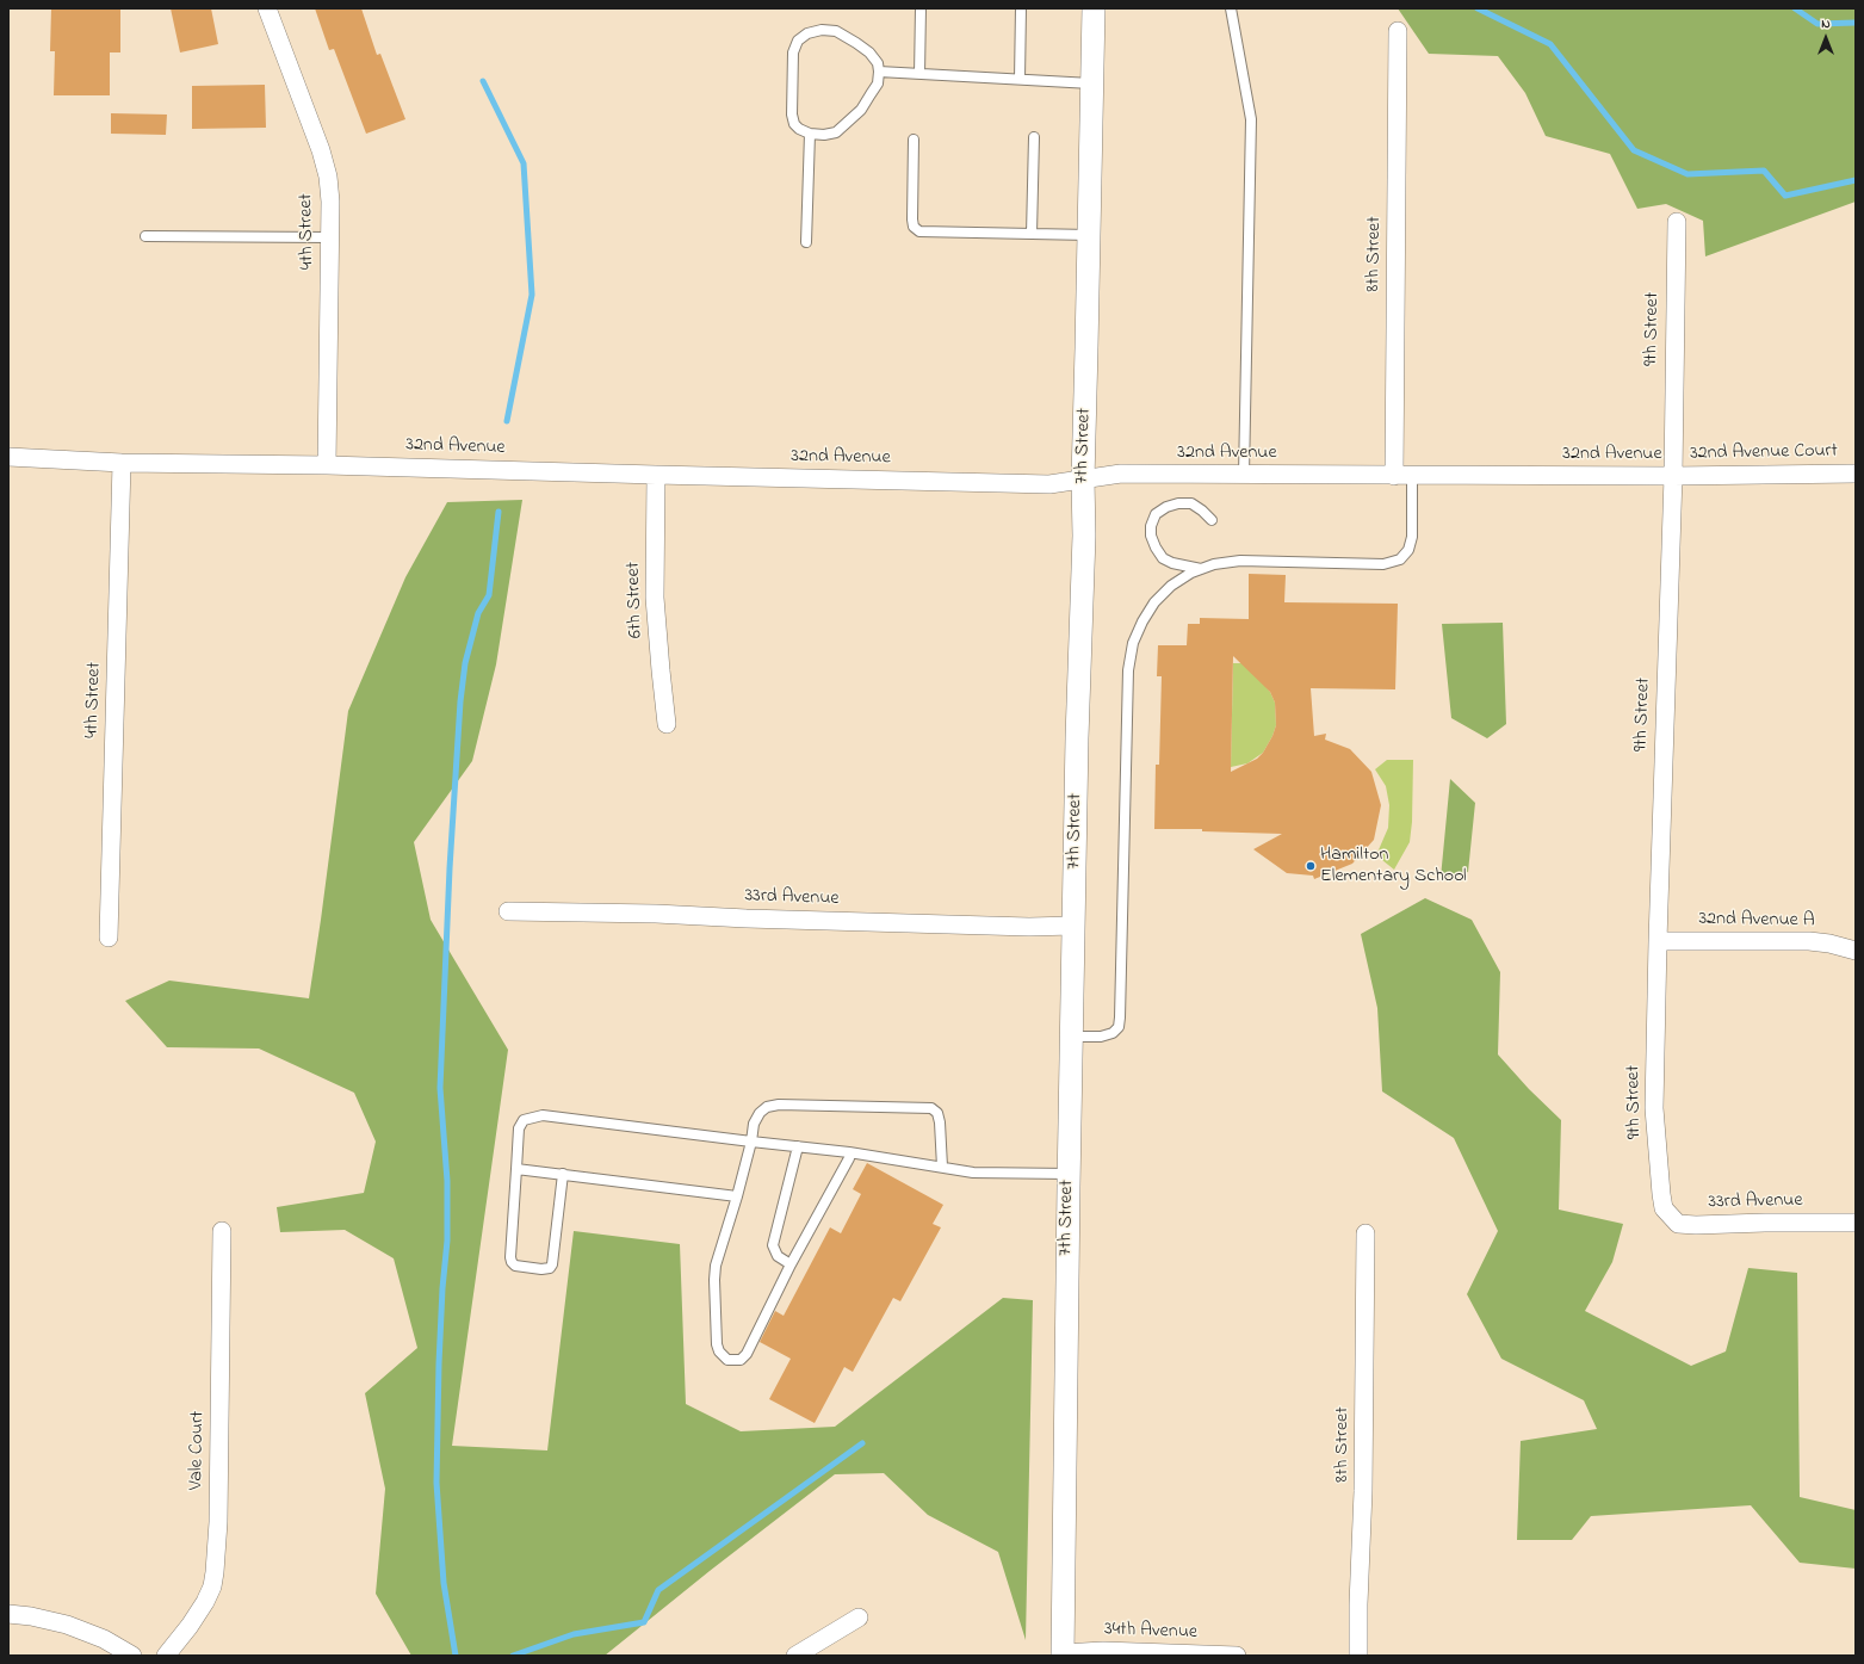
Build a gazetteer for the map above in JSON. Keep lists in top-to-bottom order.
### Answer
{
  "streets": {
    "street": [
      "4th Street",
      "8th Street",
      "9th Street",
      "7th Street",
      "32nd Avenue",
      "32nd Avenue Court",
      "6th Street",
      "33rd Avenue",
      "32nd Avenue A",
      "Vale Court",
      "34th Avenue"
    ]
  },
  "crossings": [
    ["4th Street", "32nd Avenue"],
    ["8th Street", "32nd Avenue"],
    ["9th Street", "32nd Avenue"],
    ["9th Street", "32nd Avenue Court"],
    ["9th Street", "33rd Avenue"],
    ["9th Street", "32nd Avenue A"],
    ["7th Street", "32nd Avenue"],
    ["7th Street", "33rd Avenue"],
    ["7th Street", "34th Avenue"],
    ["32nd Avenue", "32nd Avenue Court"],
    ["32nd Avenue", "6th Street"]
  ],
  "places": ["Hamilton Elementary School"],
  "north": "top"
}
